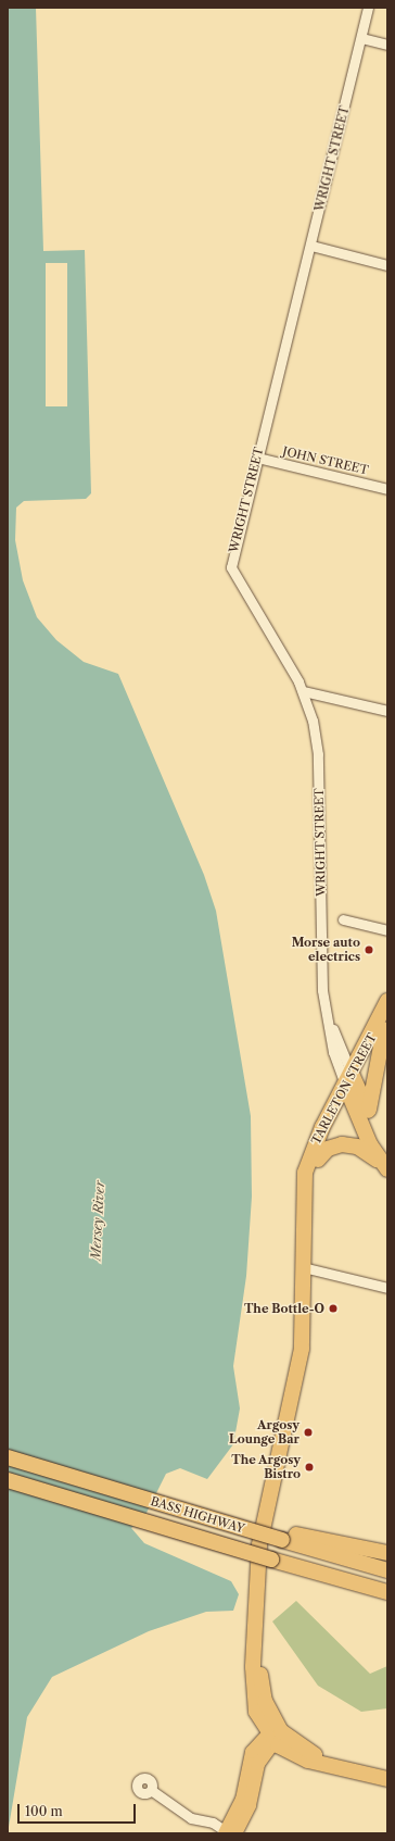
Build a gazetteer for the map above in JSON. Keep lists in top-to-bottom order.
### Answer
{
  "streets": {
    "highway": ["TARLETON STREET", "BASS HIGHWAY"],
    "street": ["WRIGHT STREET", "JOHN STREET"]
  },
  "crossings": [
    ["WRIGHT STREET", "JOHN STREET"],
    ["WRIGHT STREET", "TARLETON STREET"]
  ],
  "water": ["Mersey River"],
  "places": [
    "Morse auto electrics",
    "The Bottle-O",
    "Argosy Lounge Bar",
    "The Argosy Bistro"
  ],
  "scale_bar": "100 m"
}
